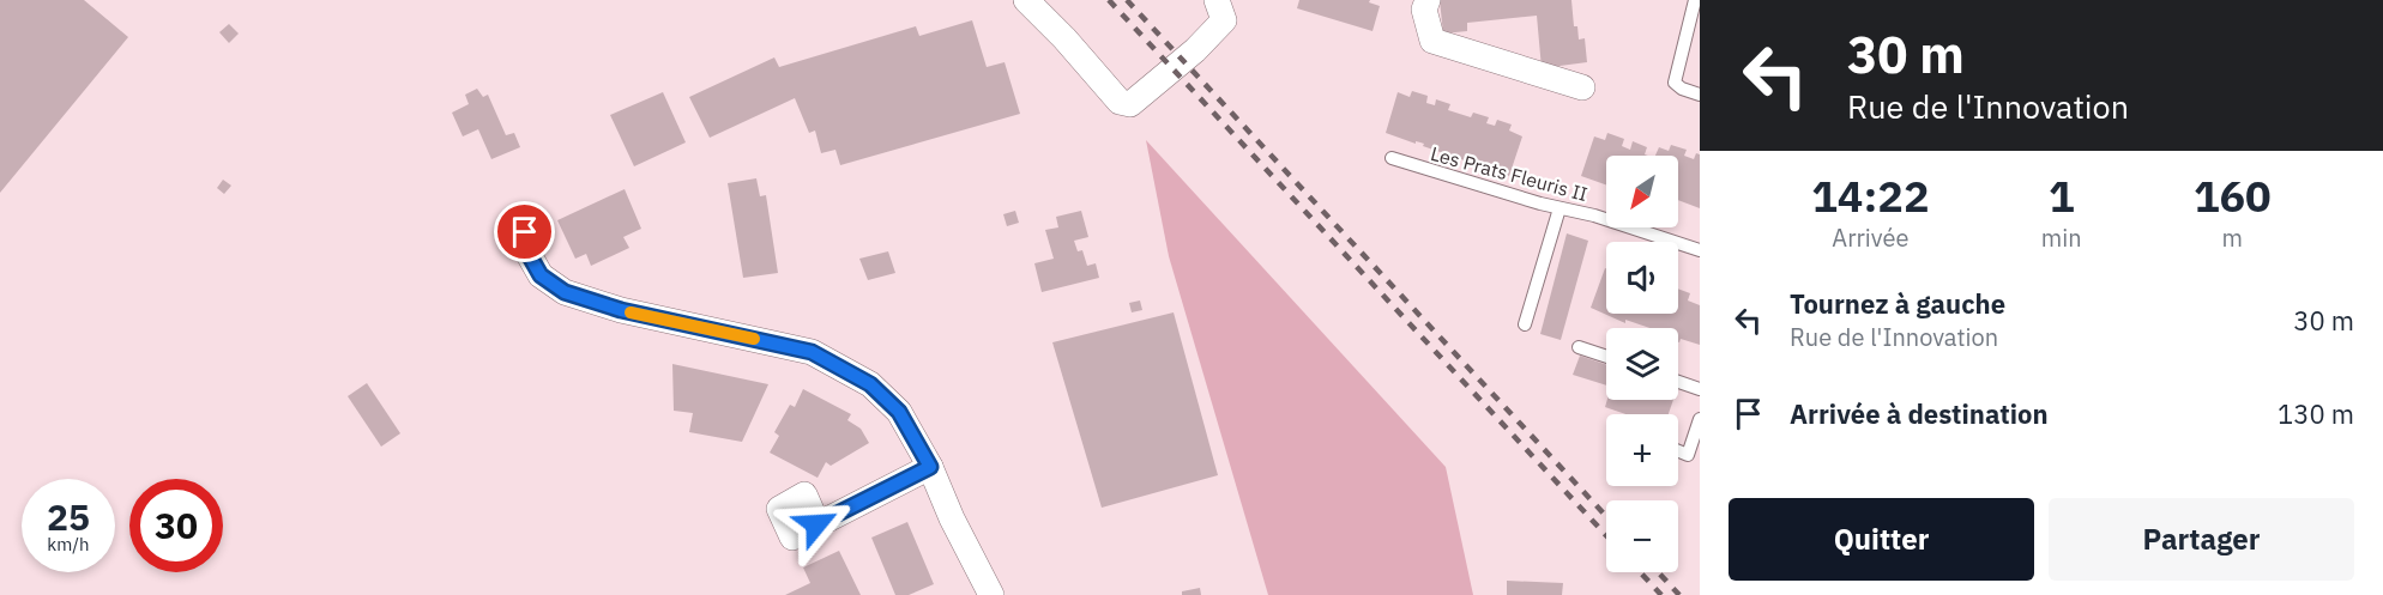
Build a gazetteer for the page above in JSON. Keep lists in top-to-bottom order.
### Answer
{
  "streets": {
    "lane": ["Les Prats Fleuris II"]
  },
  "north": "bottom left",
  "page": {
    "turn": ["30 m", "Rue de l'Innovation"],
    "eta": [
      "14:22",
      "Arrivée",
      "1",
      "min",
      "160",
      "m"
    ],
    "map_buttons": ["+", "−"],
    "list": [
      {
        "name": "Tournez à gauche",
        "note": "Rue de l'Innovation",
        "value": "30 m"
      },
      {
        "name": "Arrivée à destination",
        "value": "130 m"
      }
    ],
    "speed": "25 km/h",
    "limit": "30",
    "buttons": ["Quitter", "Partager"]
  }
}
